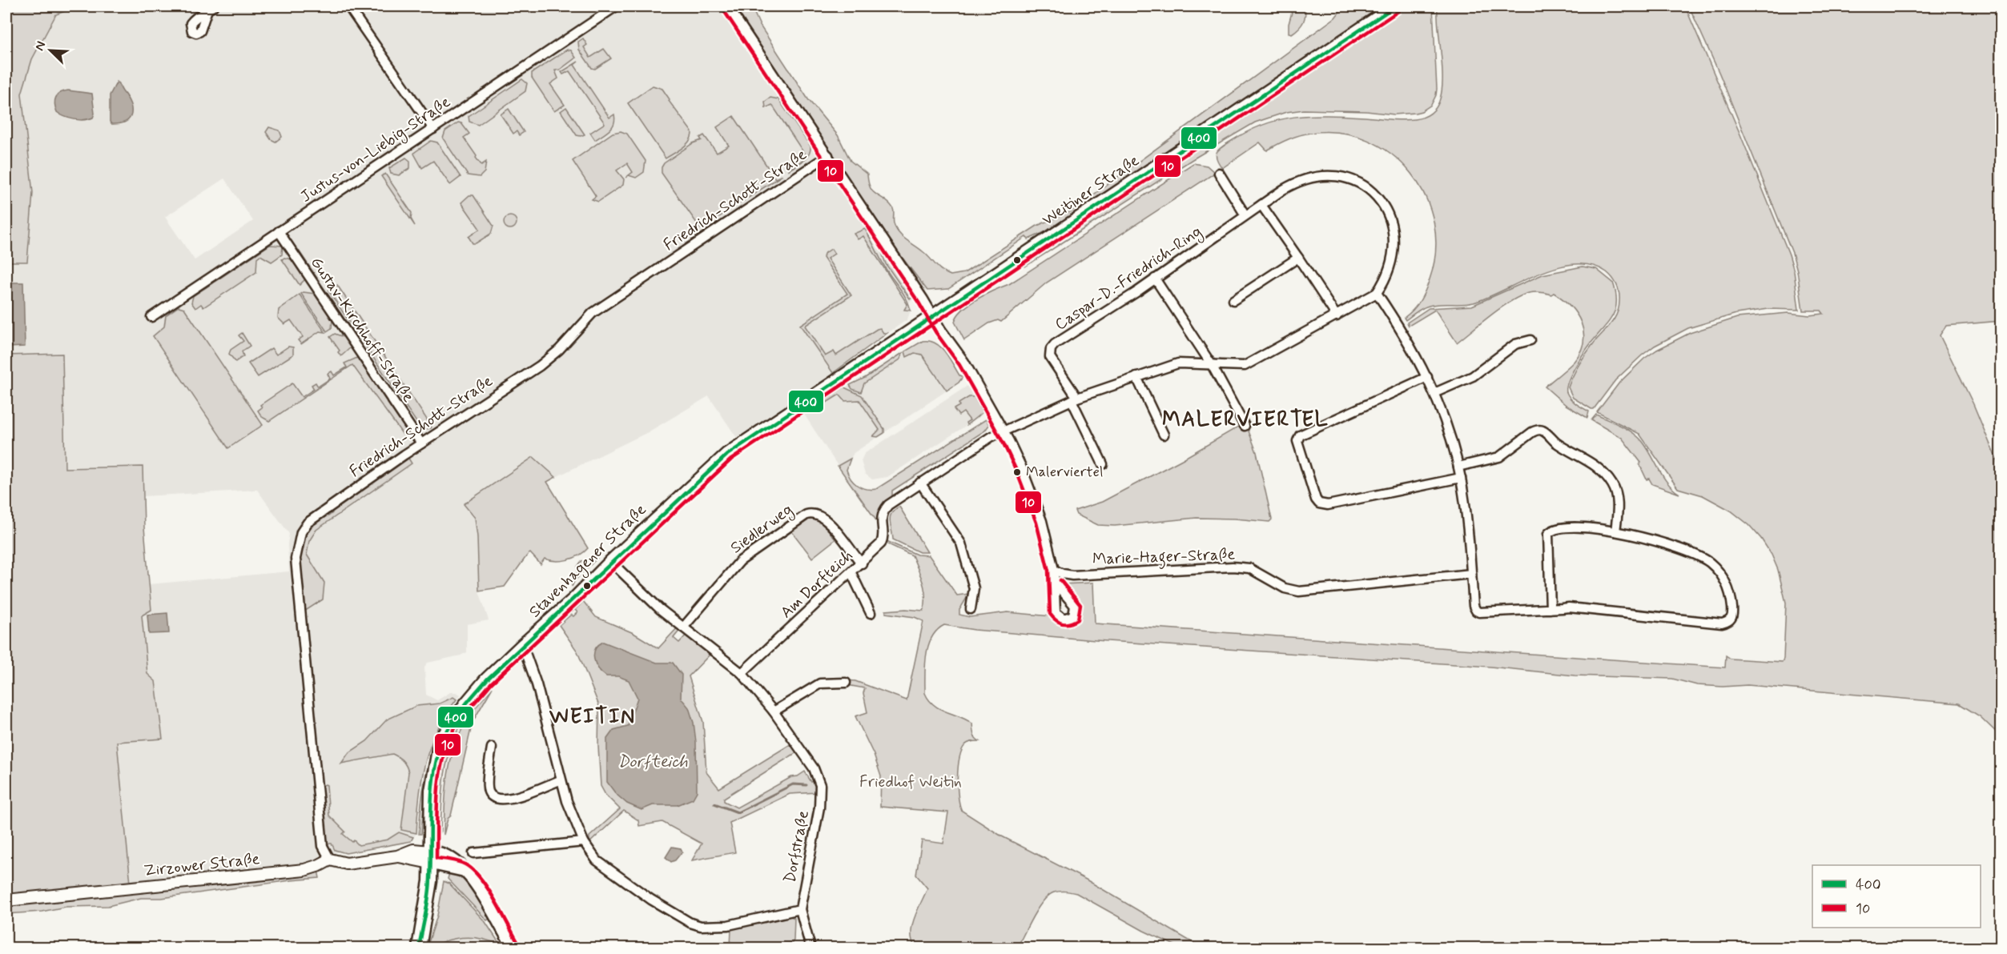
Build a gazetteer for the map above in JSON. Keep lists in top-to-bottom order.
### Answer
{
  "streets": {
    "main road": ["Weitiner Straße", "Stavenhagener Straße"],
    "street": [
      "Justus-von-Liebig-Straße",
      "Friedrich-Schott-Straße",
      "Caspar-D.-Friedrich-Ring",
      "Gustav-Kirchhoff-Straße",
      "Siedlerweg",
      "Marie-Hager-Straße",
      "Am Dorfteich",
      "Dorfstraße",
      "Zirzower Straße"
    ]
  },
  "crossings": [
    ["Justus-von-Liebig-Straße", "Gustav-Kirchhoff-Straße"],
    ["Weitiner Straße", "Stavenhagener Straße"],
    ["Friedrich-Schott-Straße", "Gustav-Kirchhoff-Straße"],
    ["Friedrich-Schott-Straße", "Zirzower Straße"],
    ["Caspar-D.-Friedrich-Ring", "Am Dorfteich"],
    ["Siedlerweg", "Am Dorfteich"],
    ["Siedlerweg", "Dorfstraße"],
    ["Stavenhagener Straße", "Dorfstraße"],
    ["Am Dorfteich", "Dorfstraße"]
  ],
  "districts": ["MALERVIERTEL", "WEITIN"],
  "water": ["Dorfteich"],
  "parks": ["Friedhof Weitin"],
  "places": ["Malerviertel"],
  "lines": ["transit line 400", "transit line 10"],
  "legend": ["400", "10"],
  "north": "top left"
}
